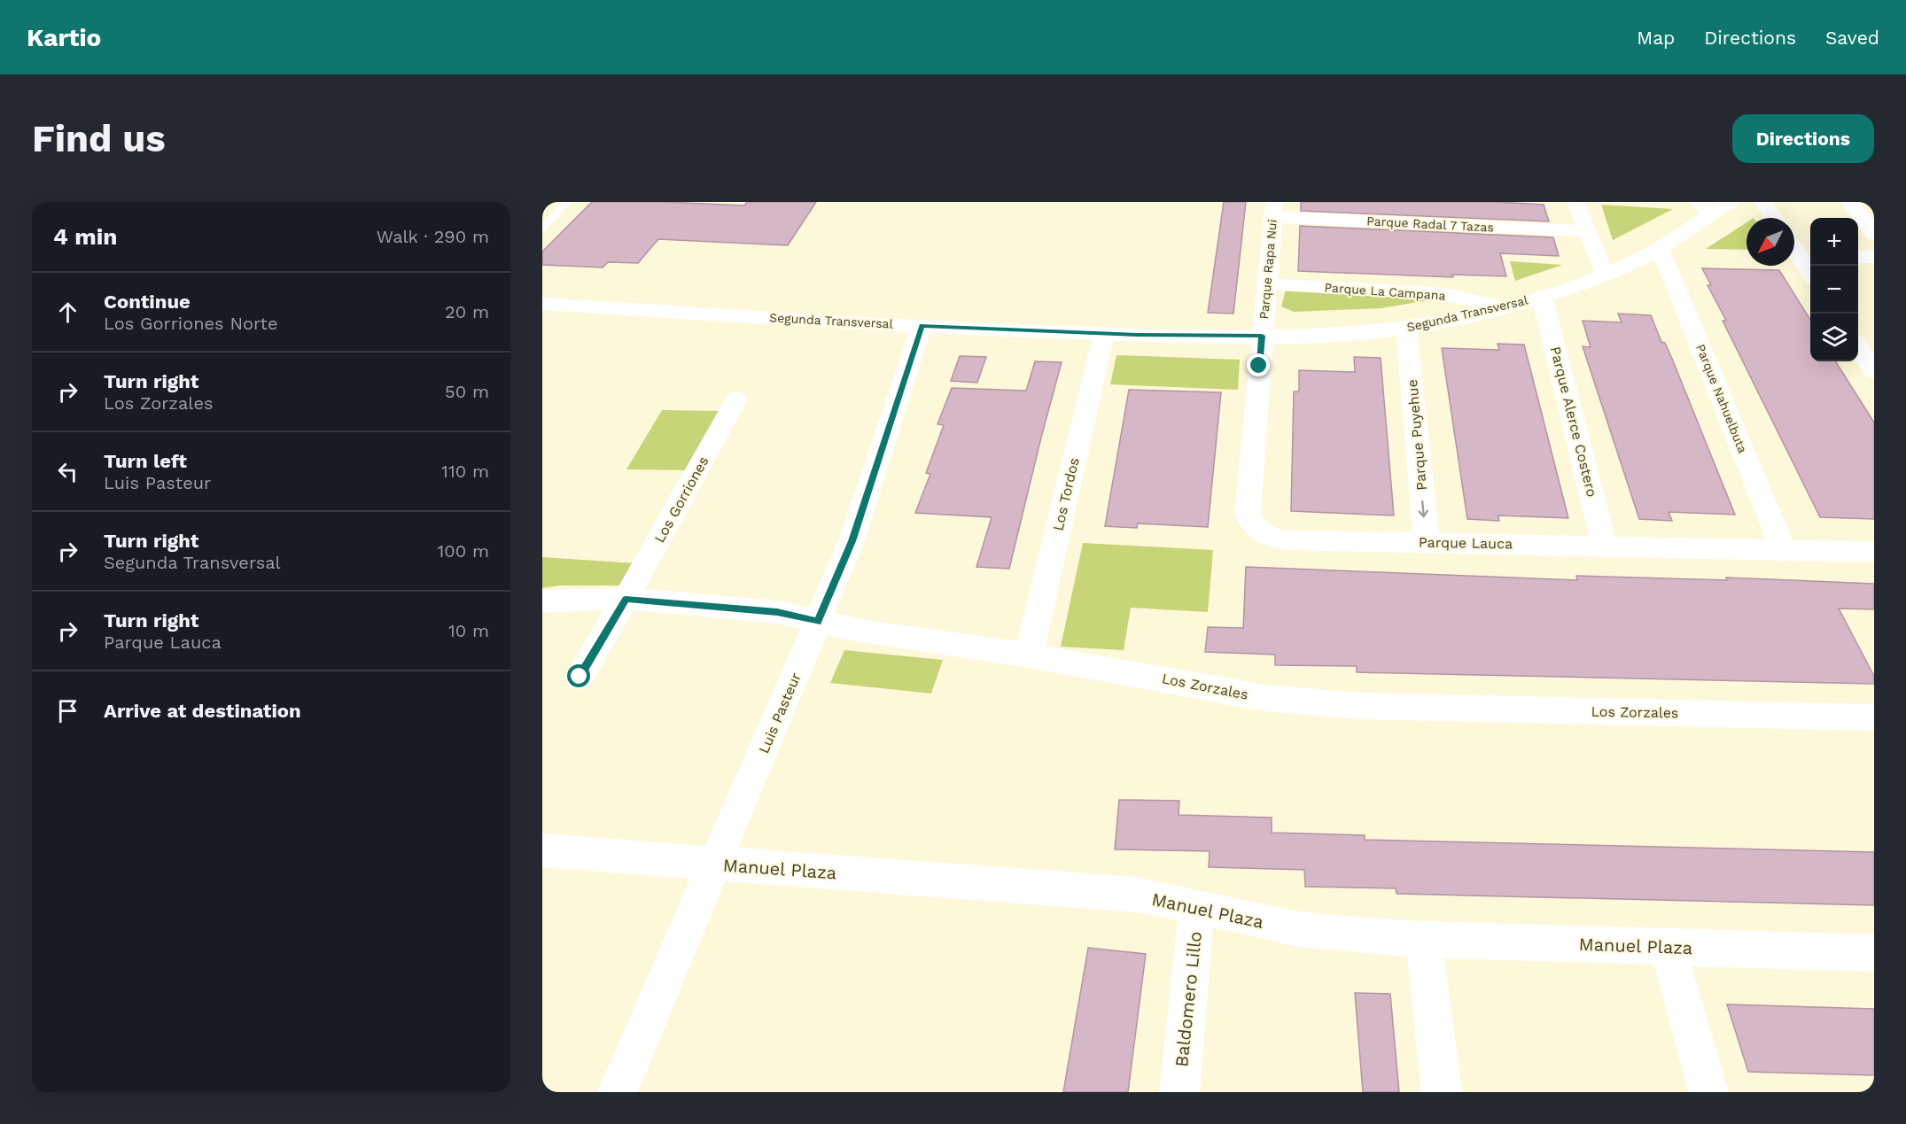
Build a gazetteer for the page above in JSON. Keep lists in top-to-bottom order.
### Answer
{
  "streets": {
    "street": [
      "Parque Radal 7 Tazas",
      "Parque Rapa Nui",
      "Parque La Campana",
      "Segunda Transversal",
      "Parque Nahuelbuta",
      "Parque Alerce Costero",
      "Parque Puyehue",
      "Los Tordos",
      "Los Gorriones",
      "Parque Lauca",
      "Los Zorzales",
      "Luis Pasteur",
      "Manuel Plaza",
      "Baldomero Lillo"
    ]
  },
  "crossings": [
    ["Parque Radal 7 Tazas", "Parque Rapa Nui"],
    ["Parque Rapa Nui", "Parque La Campana"],
    ["Parque Rapa Nui", "Segunda Transversal"],
    ["Parque Rapa Nui", "Parque Lauca"],
    ["Parque La Campana", "Segunda Transversal"],
    ["Segunda Transversal", "Parque Nahuelbuta"],
    ["Segunda Transversal", "Parque Alerce Costero"],
    ["Segunda Transversal", "Parque Puyehue"],
    ["Segunda Transversal", "Los Tordos"],
    ["Segunda Transversal", "Parque Lauca"],
    ["Segunda Transversal", "Luis Pasteur"],
    ["Parque Nahuelbuta", "Parque Lauca"],
    ["Parque Alerce Costero", "Parque Lauca"],
    ["Parque Puyehue", "Parque Lauca"],
    ["Los Tordos", "Los Zorzales"],
    ["Los Gorriones", "Los Zorzales"],
    ["Los Zorzales", "Luis Pasteur"],
    ["Luis Pasteur", "Manuel Plaza"],
    ["Manuel Plaza", "Baldomero Lillo"]
  ],
  "one_way": ["Parque Puyehue"],
  "north": "bottom left",
  "page": {
    "header": "Kartio",
    "nav": ["Map", "Directions", "Saved"],
    "buttons": "Directions",
    "title": "Find us",
    "heading": ["4 min", "Walk · 290 m"],
    "map_buttons": ["+", "−"],
    "list": [
      ["Continue", "Los Gorriones Norte", "20 m"],
      ["Turn right", "Los Zorzales", "50 m"],
      ["Turn left", "Luis Pasteur", "110 m"],
      ["Turn right", "Segunda Transversal", "100 m"],
      ["Turn right", "Parque Lauca", "10 m"],
      "Arrive at destination"
    ]
  }
}
